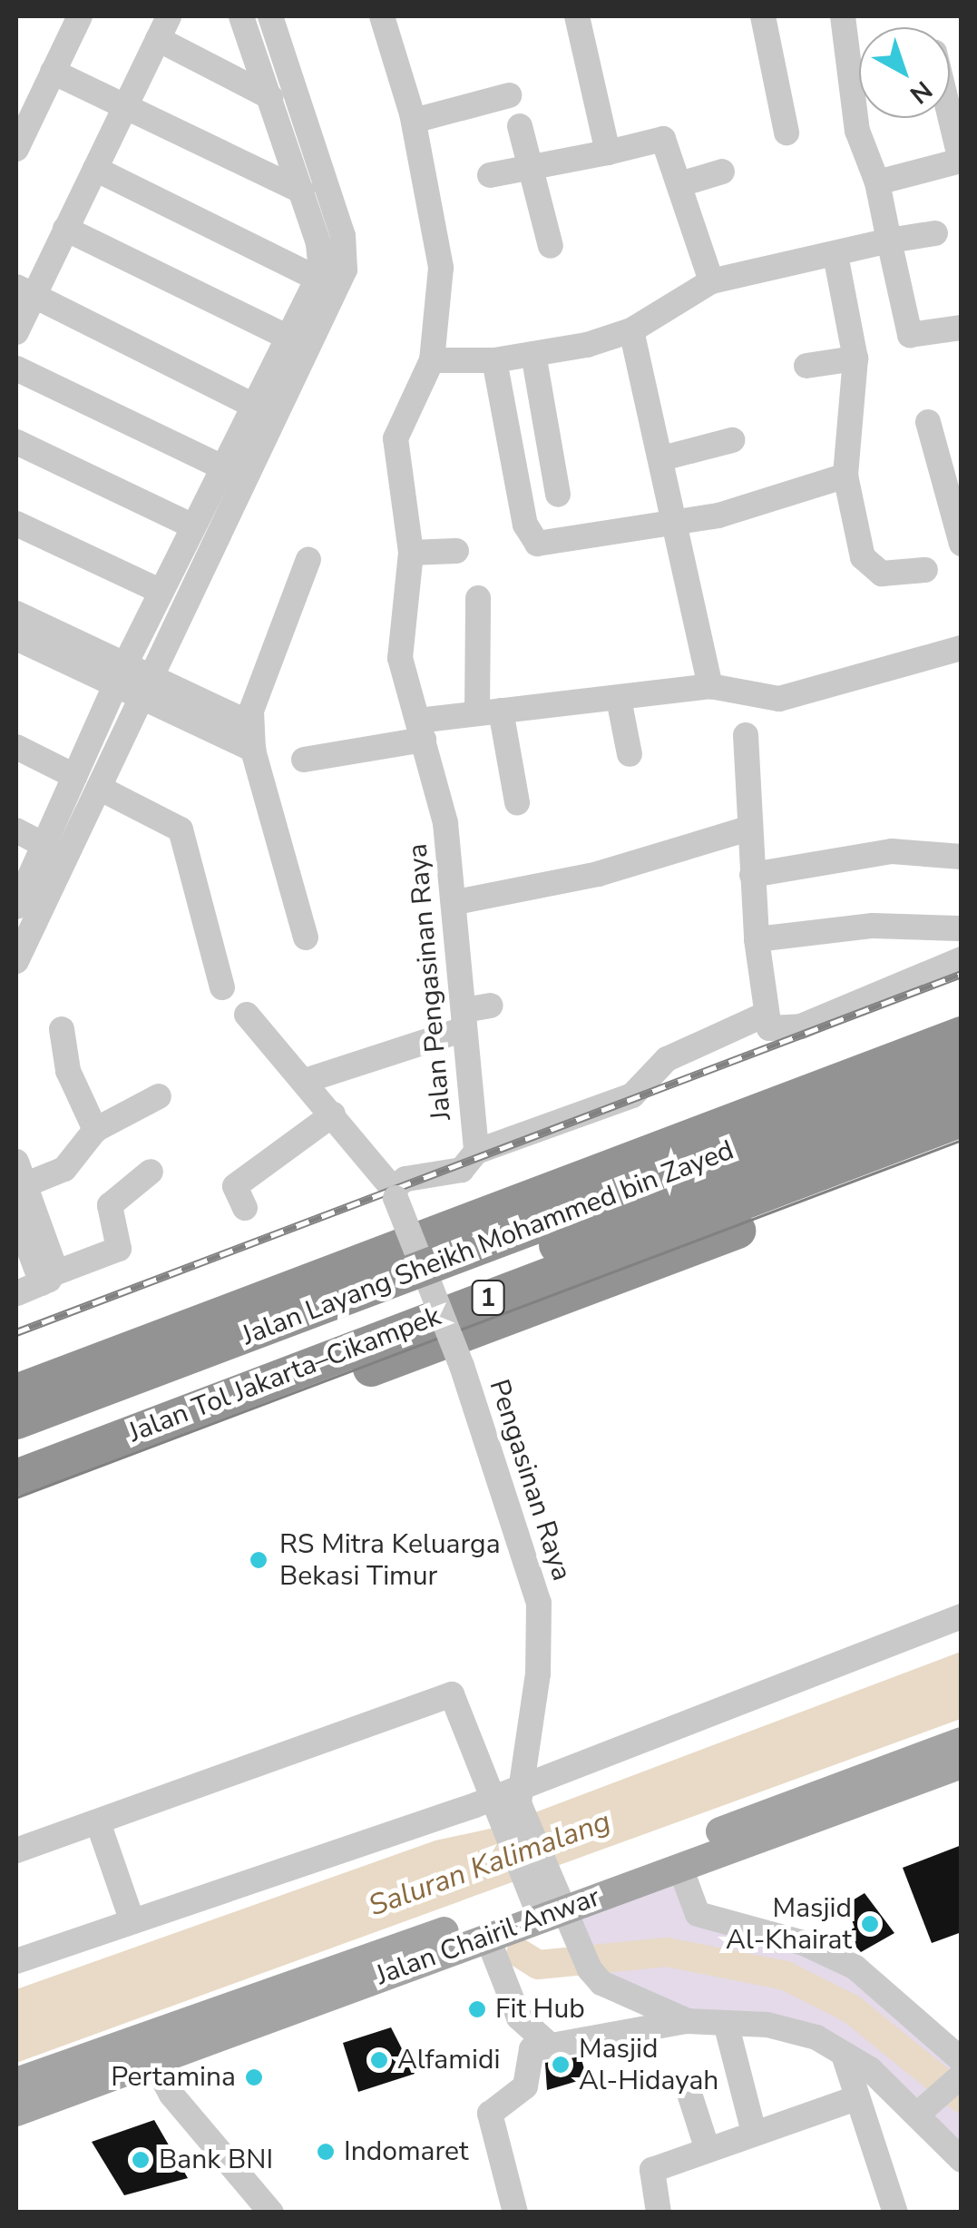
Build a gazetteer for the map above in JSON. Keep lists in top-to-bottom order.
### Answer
{
  "streets": {
    "highway": ["Jalan Layang Sheikh Mohammed bin Zayed", "1", "Jalan Tol Jakarta–Cikampek"],
    "main road": ["Jalan Chairil Anwar"],
    "street": ["Jalan Pengasinan Raya", "Pengasinan Raya"]
  },
  "crossings": [
    ["Jalan Pengasinan Raya", "Pengasinan Raya"]
  ],
  "water": ["Saluran Kalimalang"],
  "places": [
    "RS Mitra Keluarga Bekasi Timur",
    "Masjid Al-Khairat",
    "Fit Hub",
    "Alfamidi",
    "Masjid Al-Hidayah",
    "Pertamina",
    "Indomaret",
    "Bank BNI"
  ],
  "north": "bottom right"
}
